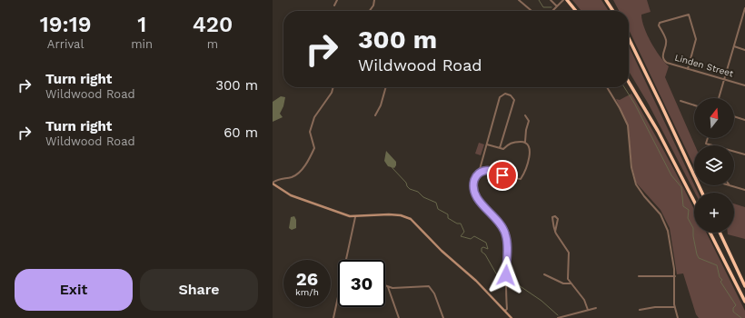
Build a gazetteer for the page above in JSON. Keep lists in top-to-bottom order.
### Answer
{
  "streets": {
    "street": ["Linden Street"]
  },
  "north": "top",
  "page": {
    "eta": [
      "19:19",
      "Arrival",
      "1",
      "min",
      "420",
      "m"
    ],
    "turn": ["300 m", "Wildwood Road"],
    "list": [
      {
        "name": "Turn right",
        "note": "Wildwood Road",
        "value": "300 m"
      },
      {
        "name": "Turn right",
        "note": "Wildwood Road",
        "value": "60 m"
      }
    ],
    "map_buttons": "+",
    "speed": "26 km/h",
    "limit": "30",
    "buttons": ["Exit", "Share"]
  }
}
